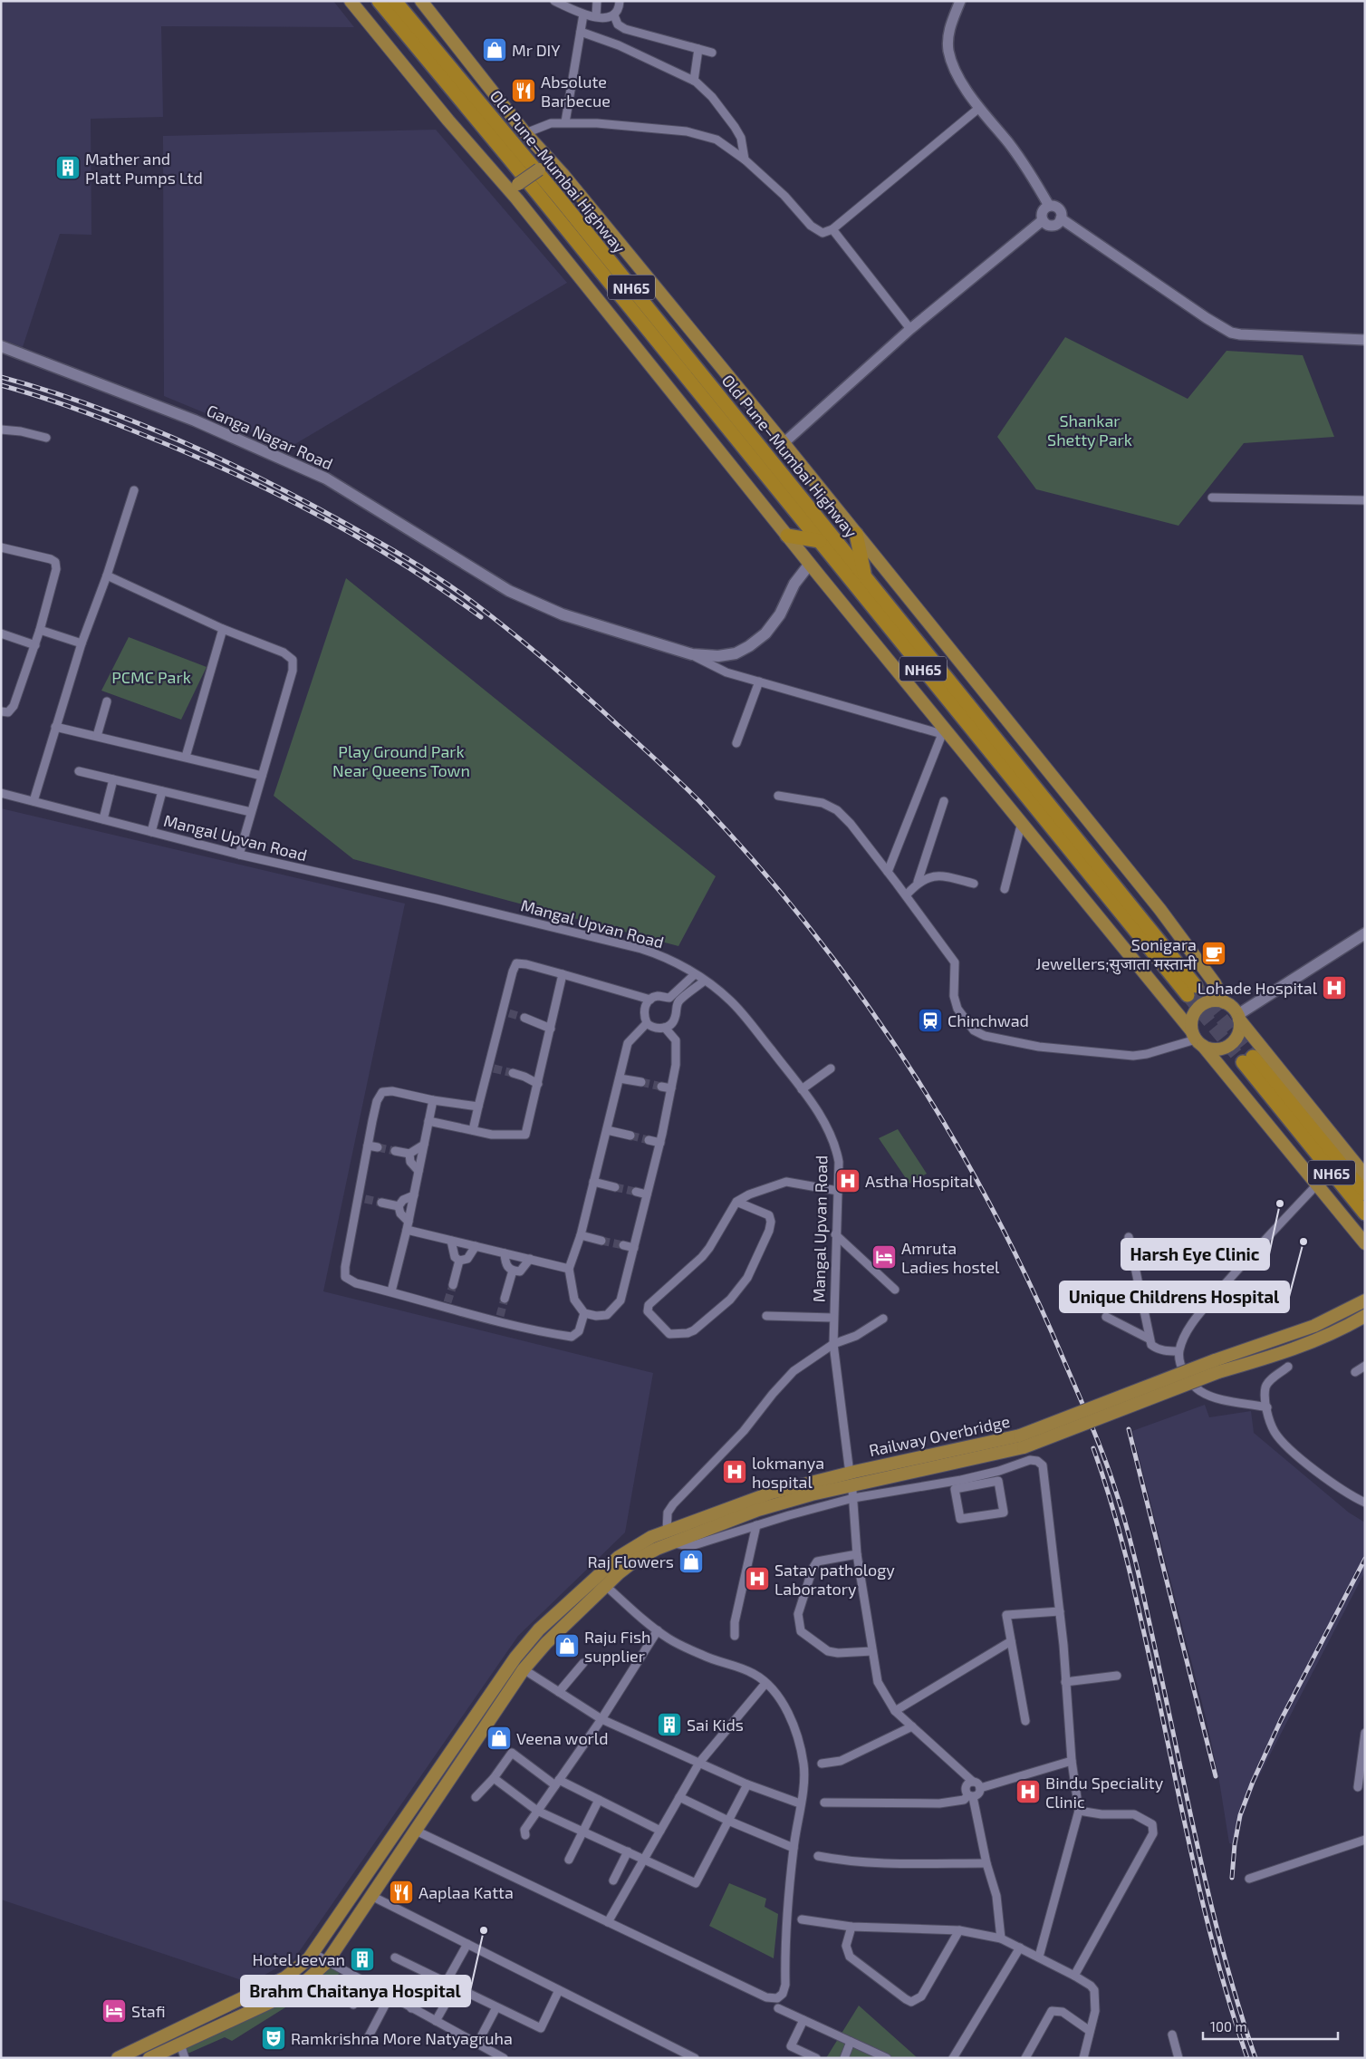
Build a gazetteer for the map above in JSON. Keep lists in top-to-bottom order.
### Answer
{
  "streets": {
    "highway": ["Old Pune–Mumbai Highway", "NH65"],
    "main road": ["Ganga Nagar Road", "Railway Overbridge"],
    "street": ["Mangal Upvan Road"]
  },
  "crossings": [
    ["Old Pune–Mumbai Highway", "NH65"]
  ],
  "parks": ["Shankar Shetty Park", "PCMC Park", "Play Ground Park Near Queens Town"],
  "places": {
    "shop": [
      "Mr DIY",
      "Raj Flowers",
      "Raju Fish supplier",
      "Veena world"
    ],
    "restaurant": ["Absolute Barbecue", "Aaplaa Katta"],
    "building": ["Mather and Platt Pumps Ltd", "Sai Kids", "Hotel Jeevan"],
    "cafe": ["Sonigara Jewellers;सुजाता मस्तानी"],
    "hospital": [
      "Lohade Hospital",
      "Astha Hospital",
      "lokmanya hospital",
      "Satav pathology Laboratory",
      "Bindu Speciality Clinic"
    ],
    "station": ["Chinchwad"],
    "other": ["Harsh Eye Clinic", "Unique Childrens Hospital", "Brahm Chaitanya Hospital"],
    "hotel": ["Amruta Ladies hostel", "Stafi"],
    "theatre": ["Ramkrishna More Natyagruha"]
  },
  "scale_bar": "100 m"
}
